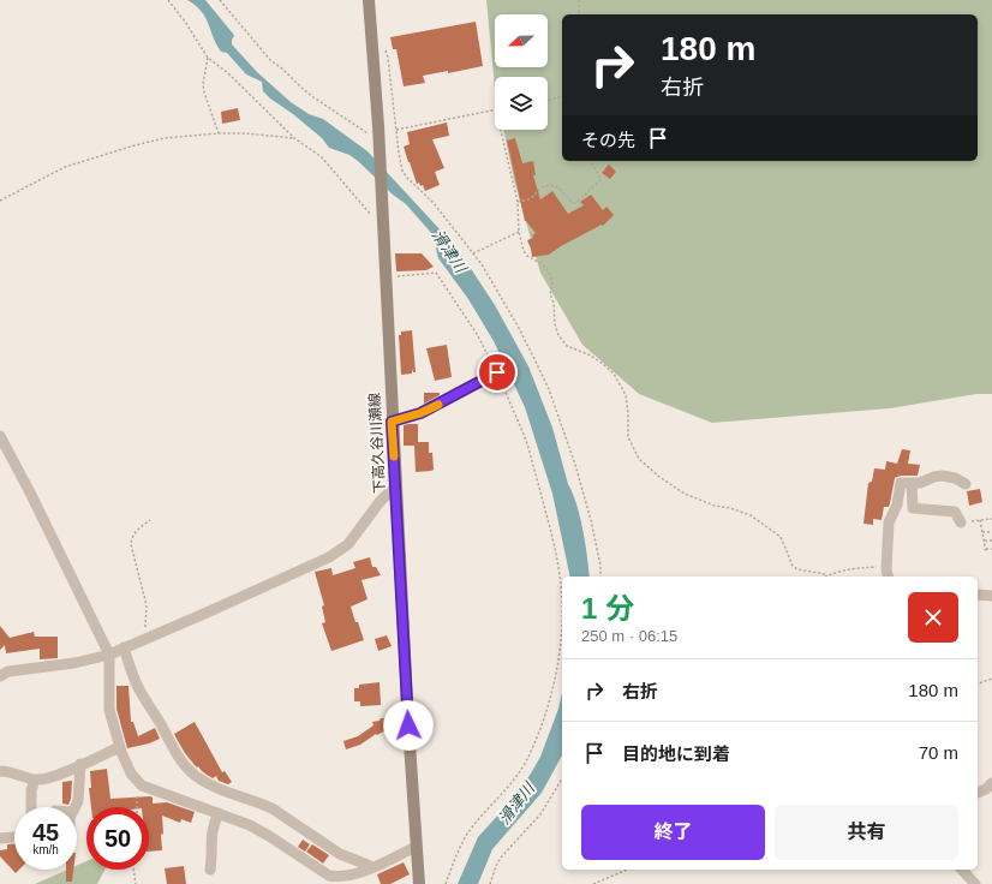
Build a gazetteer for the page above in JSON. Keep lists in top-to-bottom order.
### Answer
{
  "streets": {
    "main road": ["下高久谷川瀬線"]
  },
  "water": ["滑津川"],
  "north": "left",
  "page": {
    "turn": ["180 m", "右折"],
    "then": "その先",
    "heading": ["1 分", "250 m · 06:15"],
    "list": [
      {
        "name": "右折",
        "value": "180 m"
      },
      {
        "name": "目的地に到着",
        "value": "70 m"
      }
    ],
    "buttons": ["終了", "共有"],
    "speed": "45 km/h",
    "limit": "50"
  }
}
